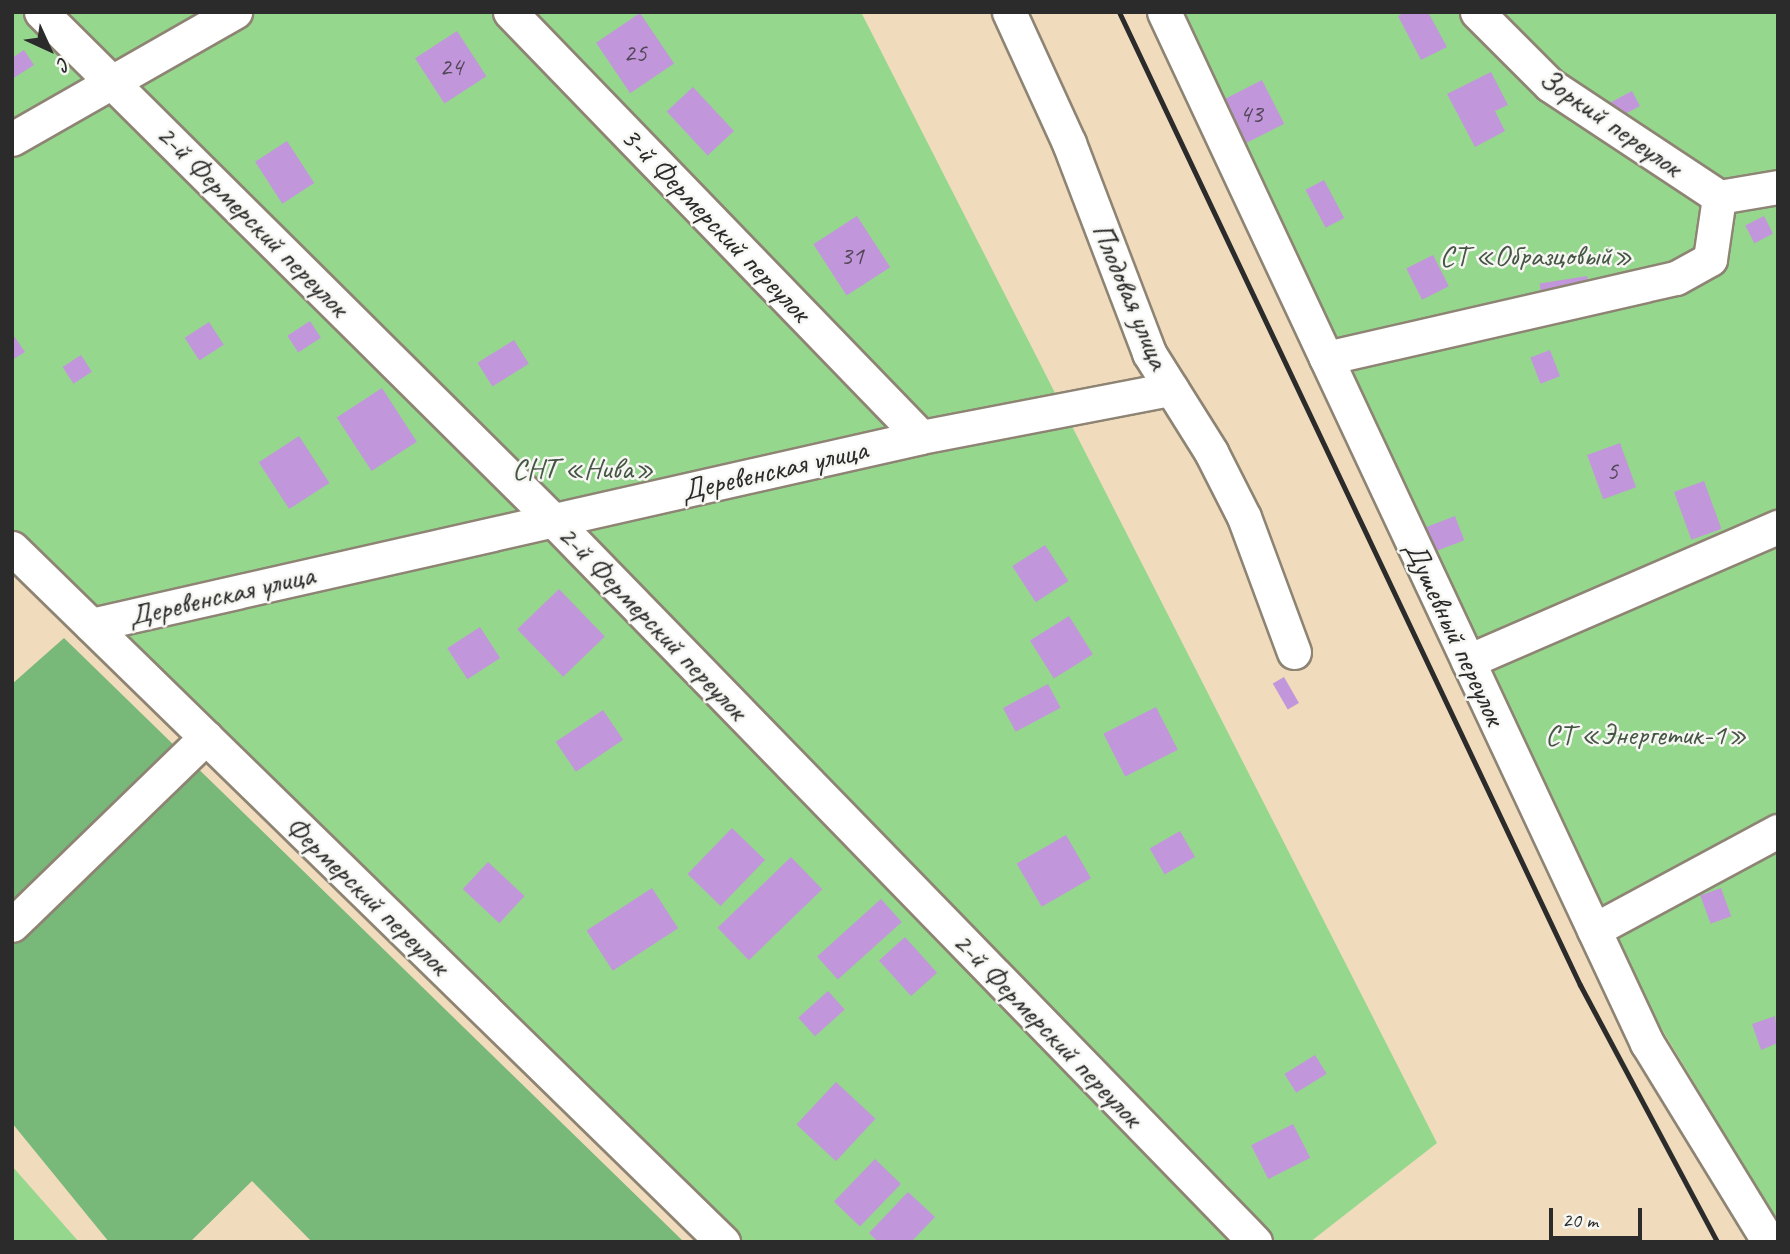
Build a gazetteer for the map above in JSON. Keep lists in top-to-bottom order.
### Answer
{
  "streets": {
    "street": [
      "Зоркий переулок",
      "2-й Фермерский переулок",
      "3-й Фермерский переулок",
      "Плодовая улица",
      "Деревенская улица",
      "Душевный переулок",
      "Фермерский переулок"
    ]
  },
  "crossings": [
    ["2-й Фермерский переулок", "Деревенская улица"],
    ["3-й Фермерский переулок", "Деревенская улица"],
    ["Плодовая улица", "Деревенская улица"],
    ["Деревенская улица", "Фермерский переулок"]
  ],
  "parks": ["СТ «Образцовый»", "СНТ «Нива»", "СТ «Энергетик-1»"],
  "house_numbers": [
    "25",
    "24",
    "43",
    "31",
    "5"
  ],
  "scale_bar": "20 m",
  "north": "bottom right"
}
